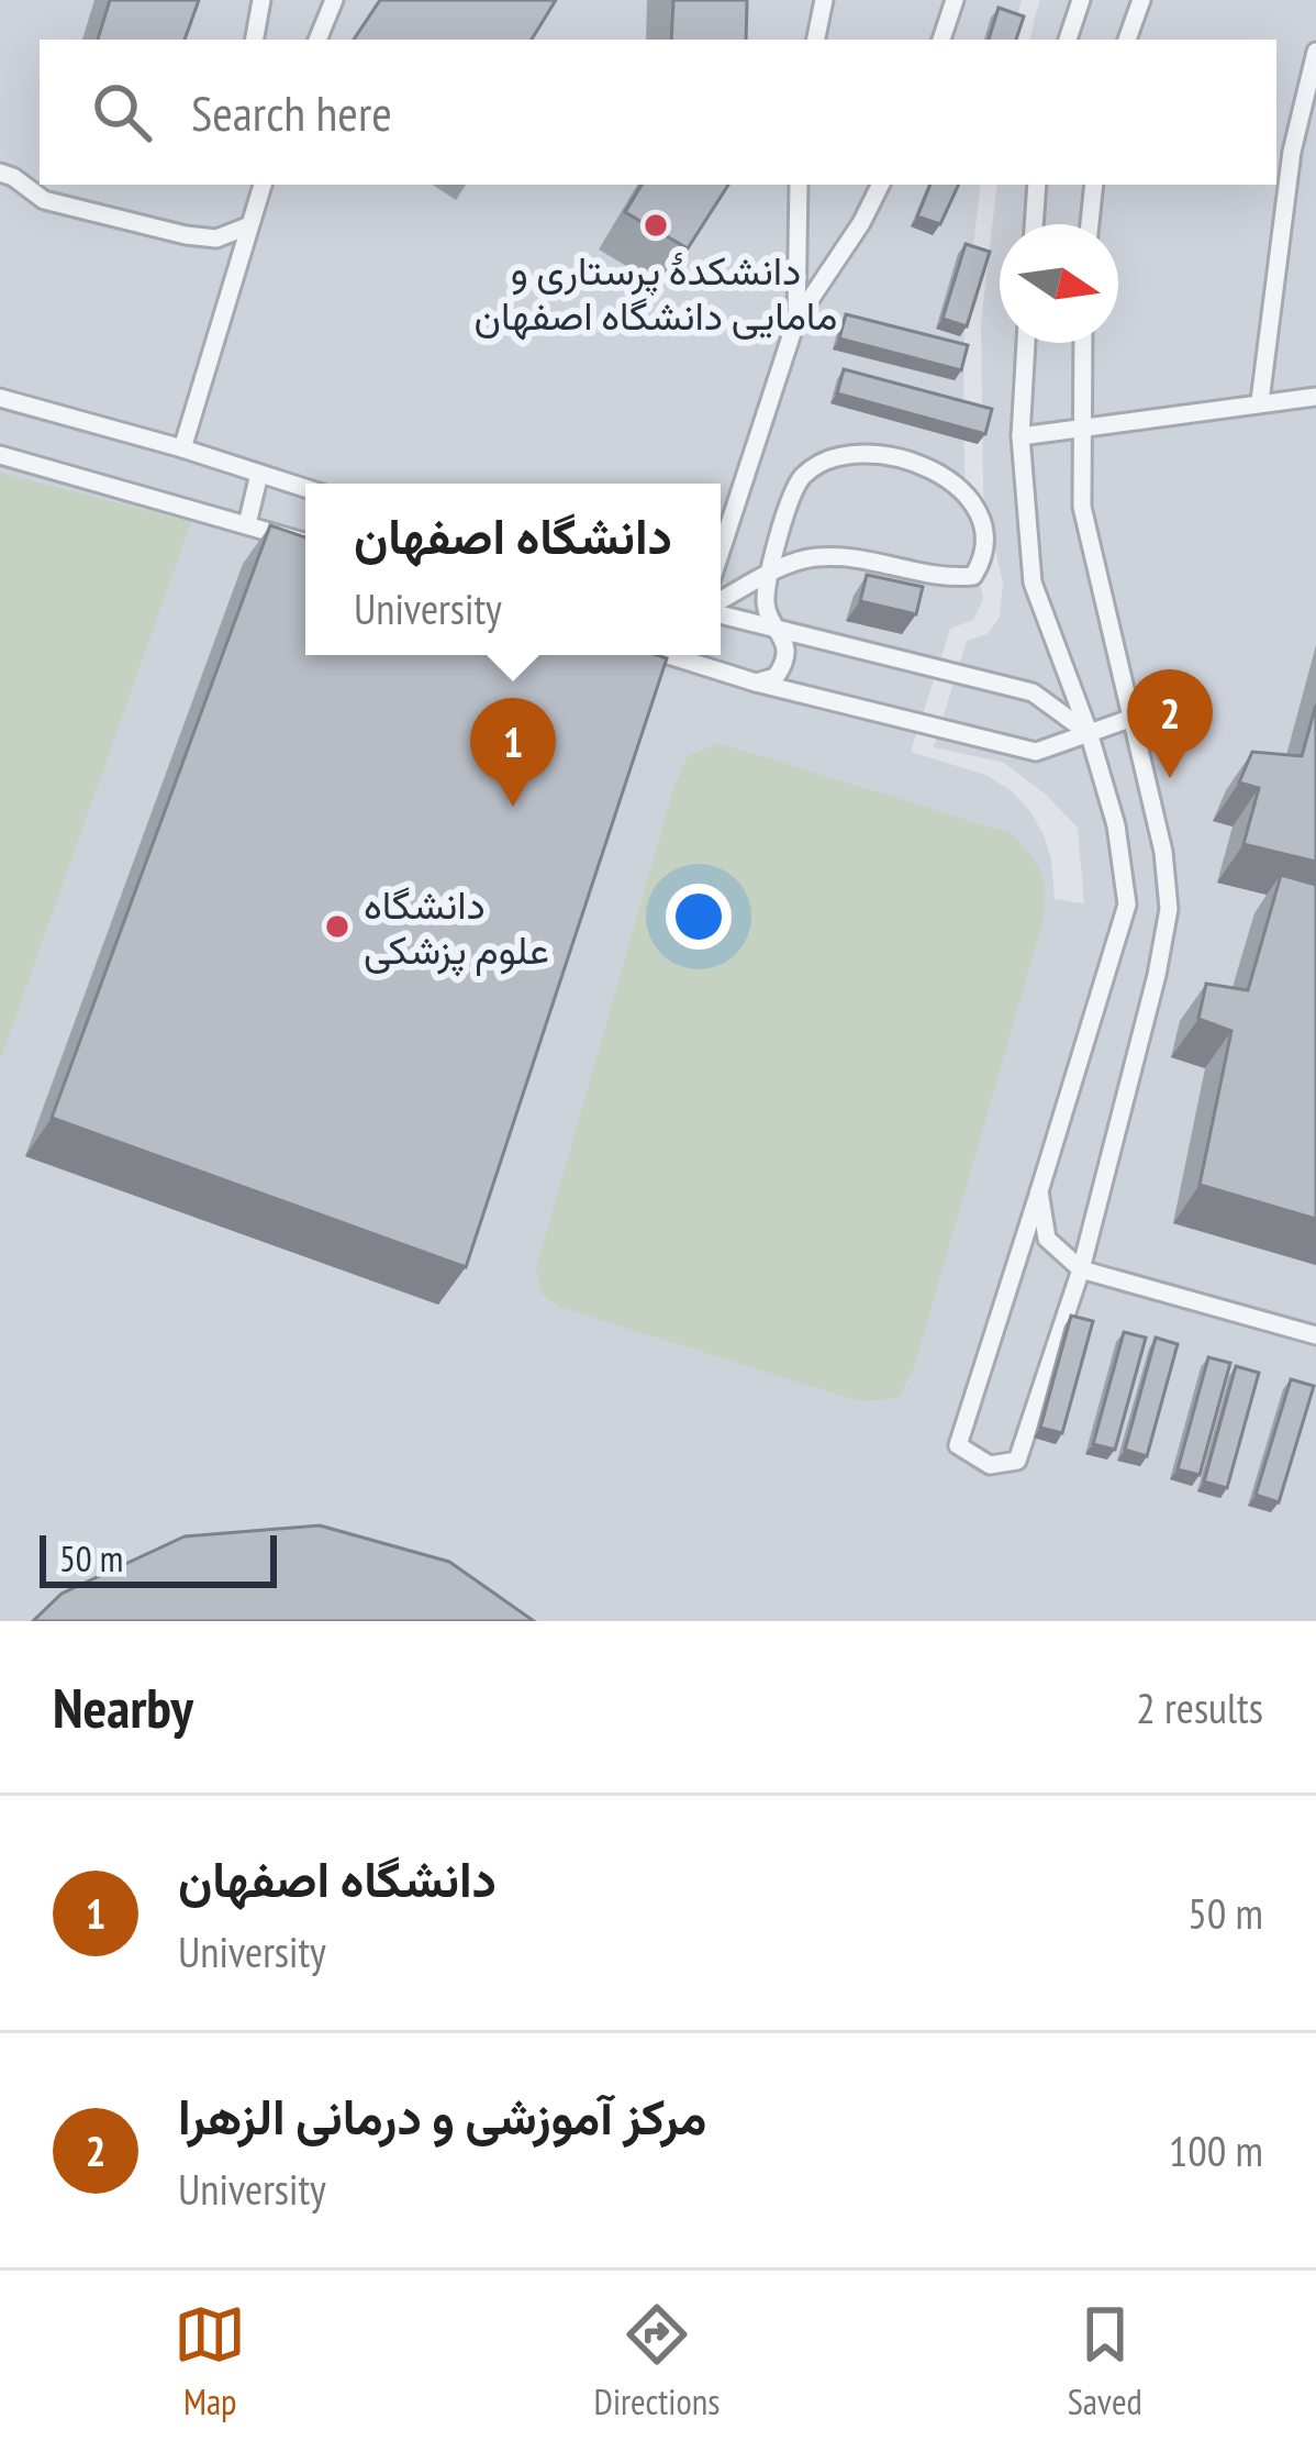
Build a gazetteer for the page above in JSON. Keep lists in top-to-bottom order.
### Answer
{
  "places": ["دانشکدهٔ پرستاری و مامایی دانشگاه اصفهان", "دانشگاه علوم پزشکی"],
  "scale_bar": "50 m",
  "north": "right",
  "page": {
    "search": "Search here",
    "popup": ["دانشگاه اصفهان", "University"],
    "pins": ["2", "1"],
    "scale": "50 m",
    "heading": ["Nearby", "2 results"],
    "list": [
      {
        "mark": "1",
        "name": "دانشگاه اصفهان",
        "note": "University",
        "value": "50 m"
      },
      {
        "mark": "2",
        "name": "مرکز آموزشی و درمانی الزهرا",
        "note": "University",
        "value": "100 m"
      }
    ],
    "nav": ["Map", "Directions", "Saved"]
  }
}
